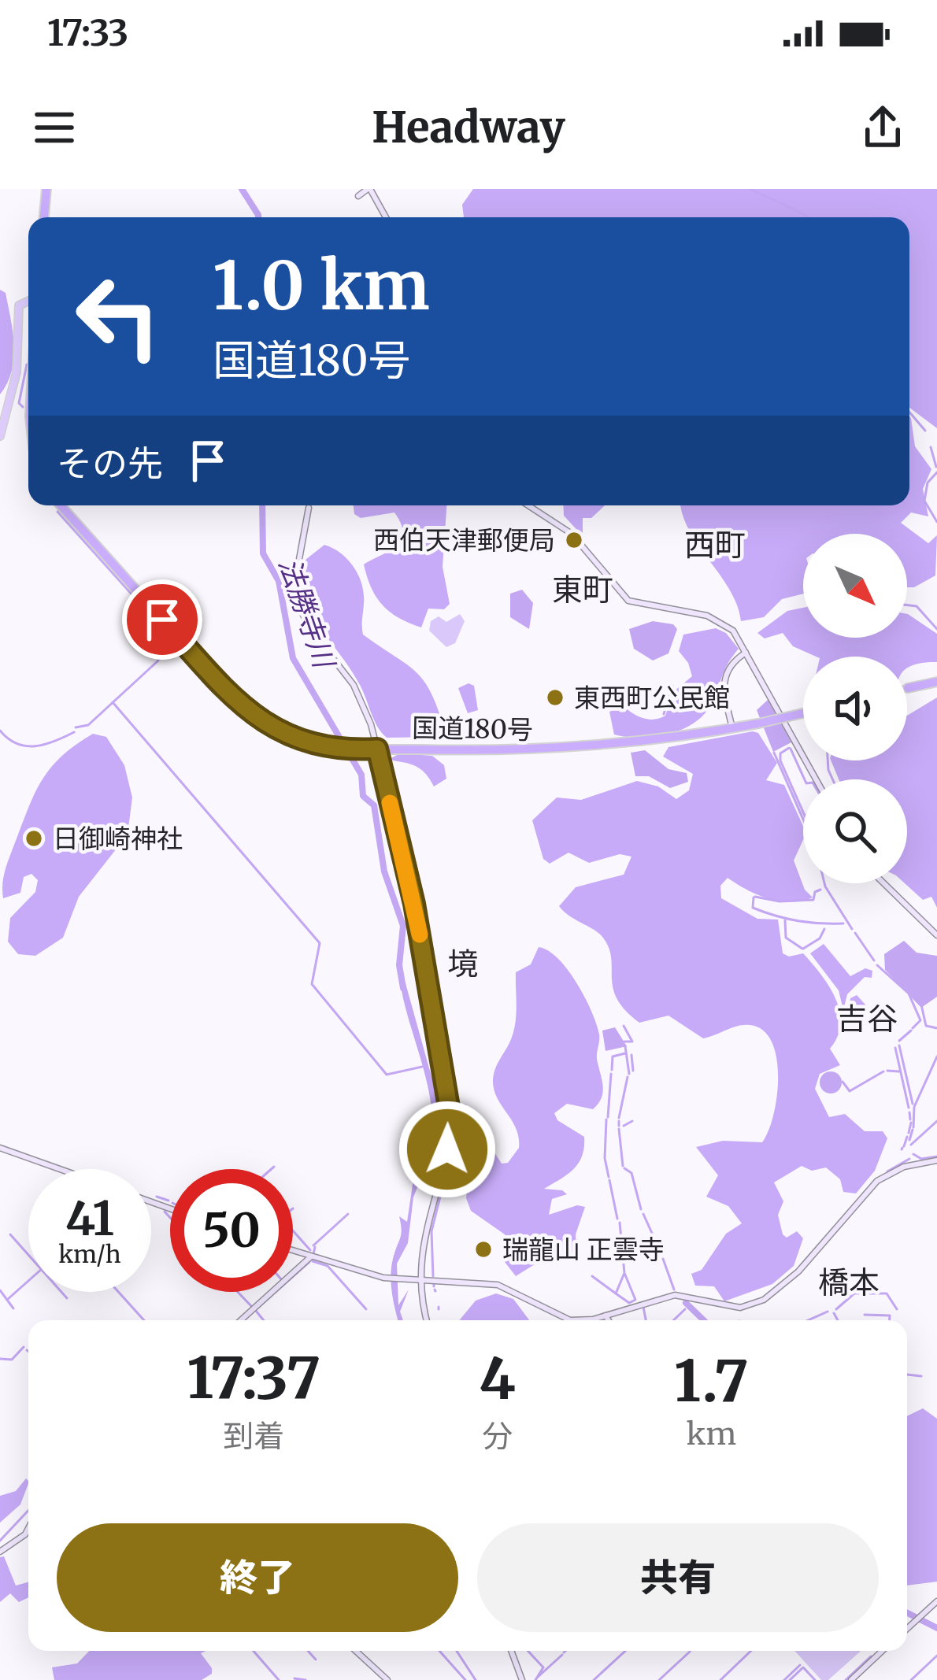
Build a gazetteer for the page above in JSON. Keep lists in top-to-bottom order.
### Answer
{
  "streets": {
    "highway": ["国道180号"]
  },
  "districts": [
    "西町",
    "東町",
    "境",
    "吉谷",
    "橋本"
  ],
  "water": ["法勝寺川"],
  "places": [
    "西伯天津郵便局",
    "東西町公民館",
    "日御崎神社",
    "瑞龍山 正雲寺"
  ],
  "north": "bottom right",
  "page": {
    "status": "17:33",
    "header": "Headway",
    "turn": ["1.0 km", "国道180号"],
    "then": "その先",
    "speed": "41 km/h",
    "limit": "50",
    "eta": [
      "17:37",
      "到着",
      "4",
      "分",
      "1.7",
      "km"
    ],
    "buttons": ["終了", "共有"]
  }
}
